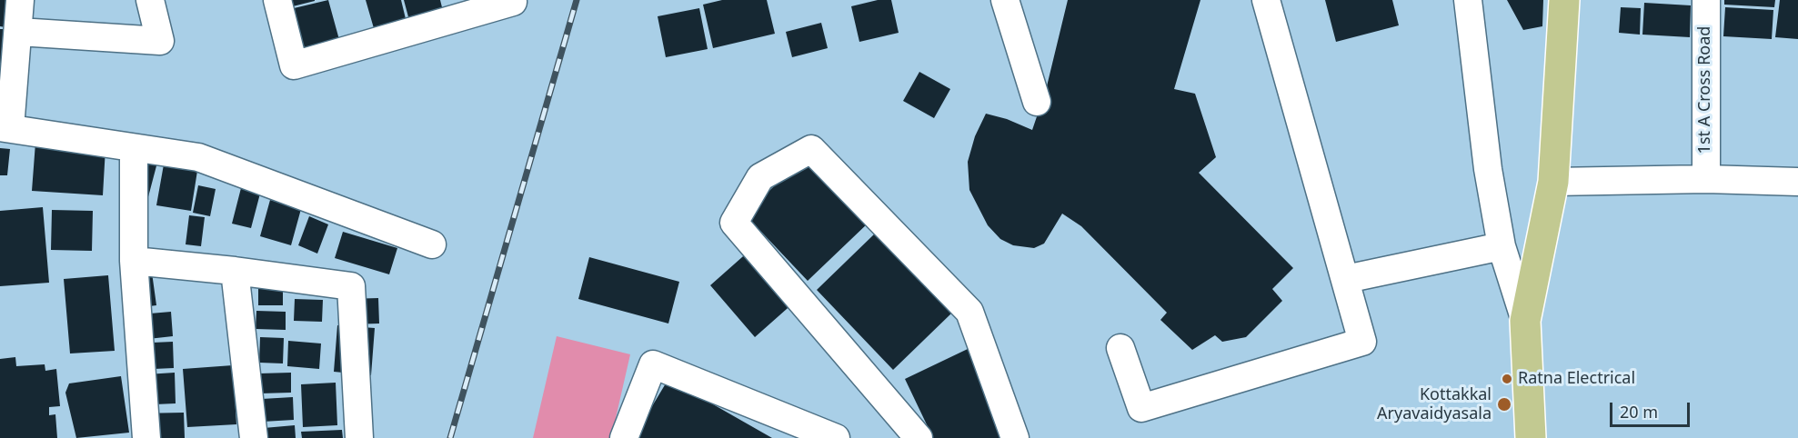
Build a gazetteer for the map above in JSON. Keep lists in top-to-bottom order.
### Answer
{
  "streets": {
    "street": ["1st A Cross Road"]
  },
  "places": ["Ratna Electrical", "Kottakkal Aryavaidyasala"],
  "scale_bar": "20 m"
}
